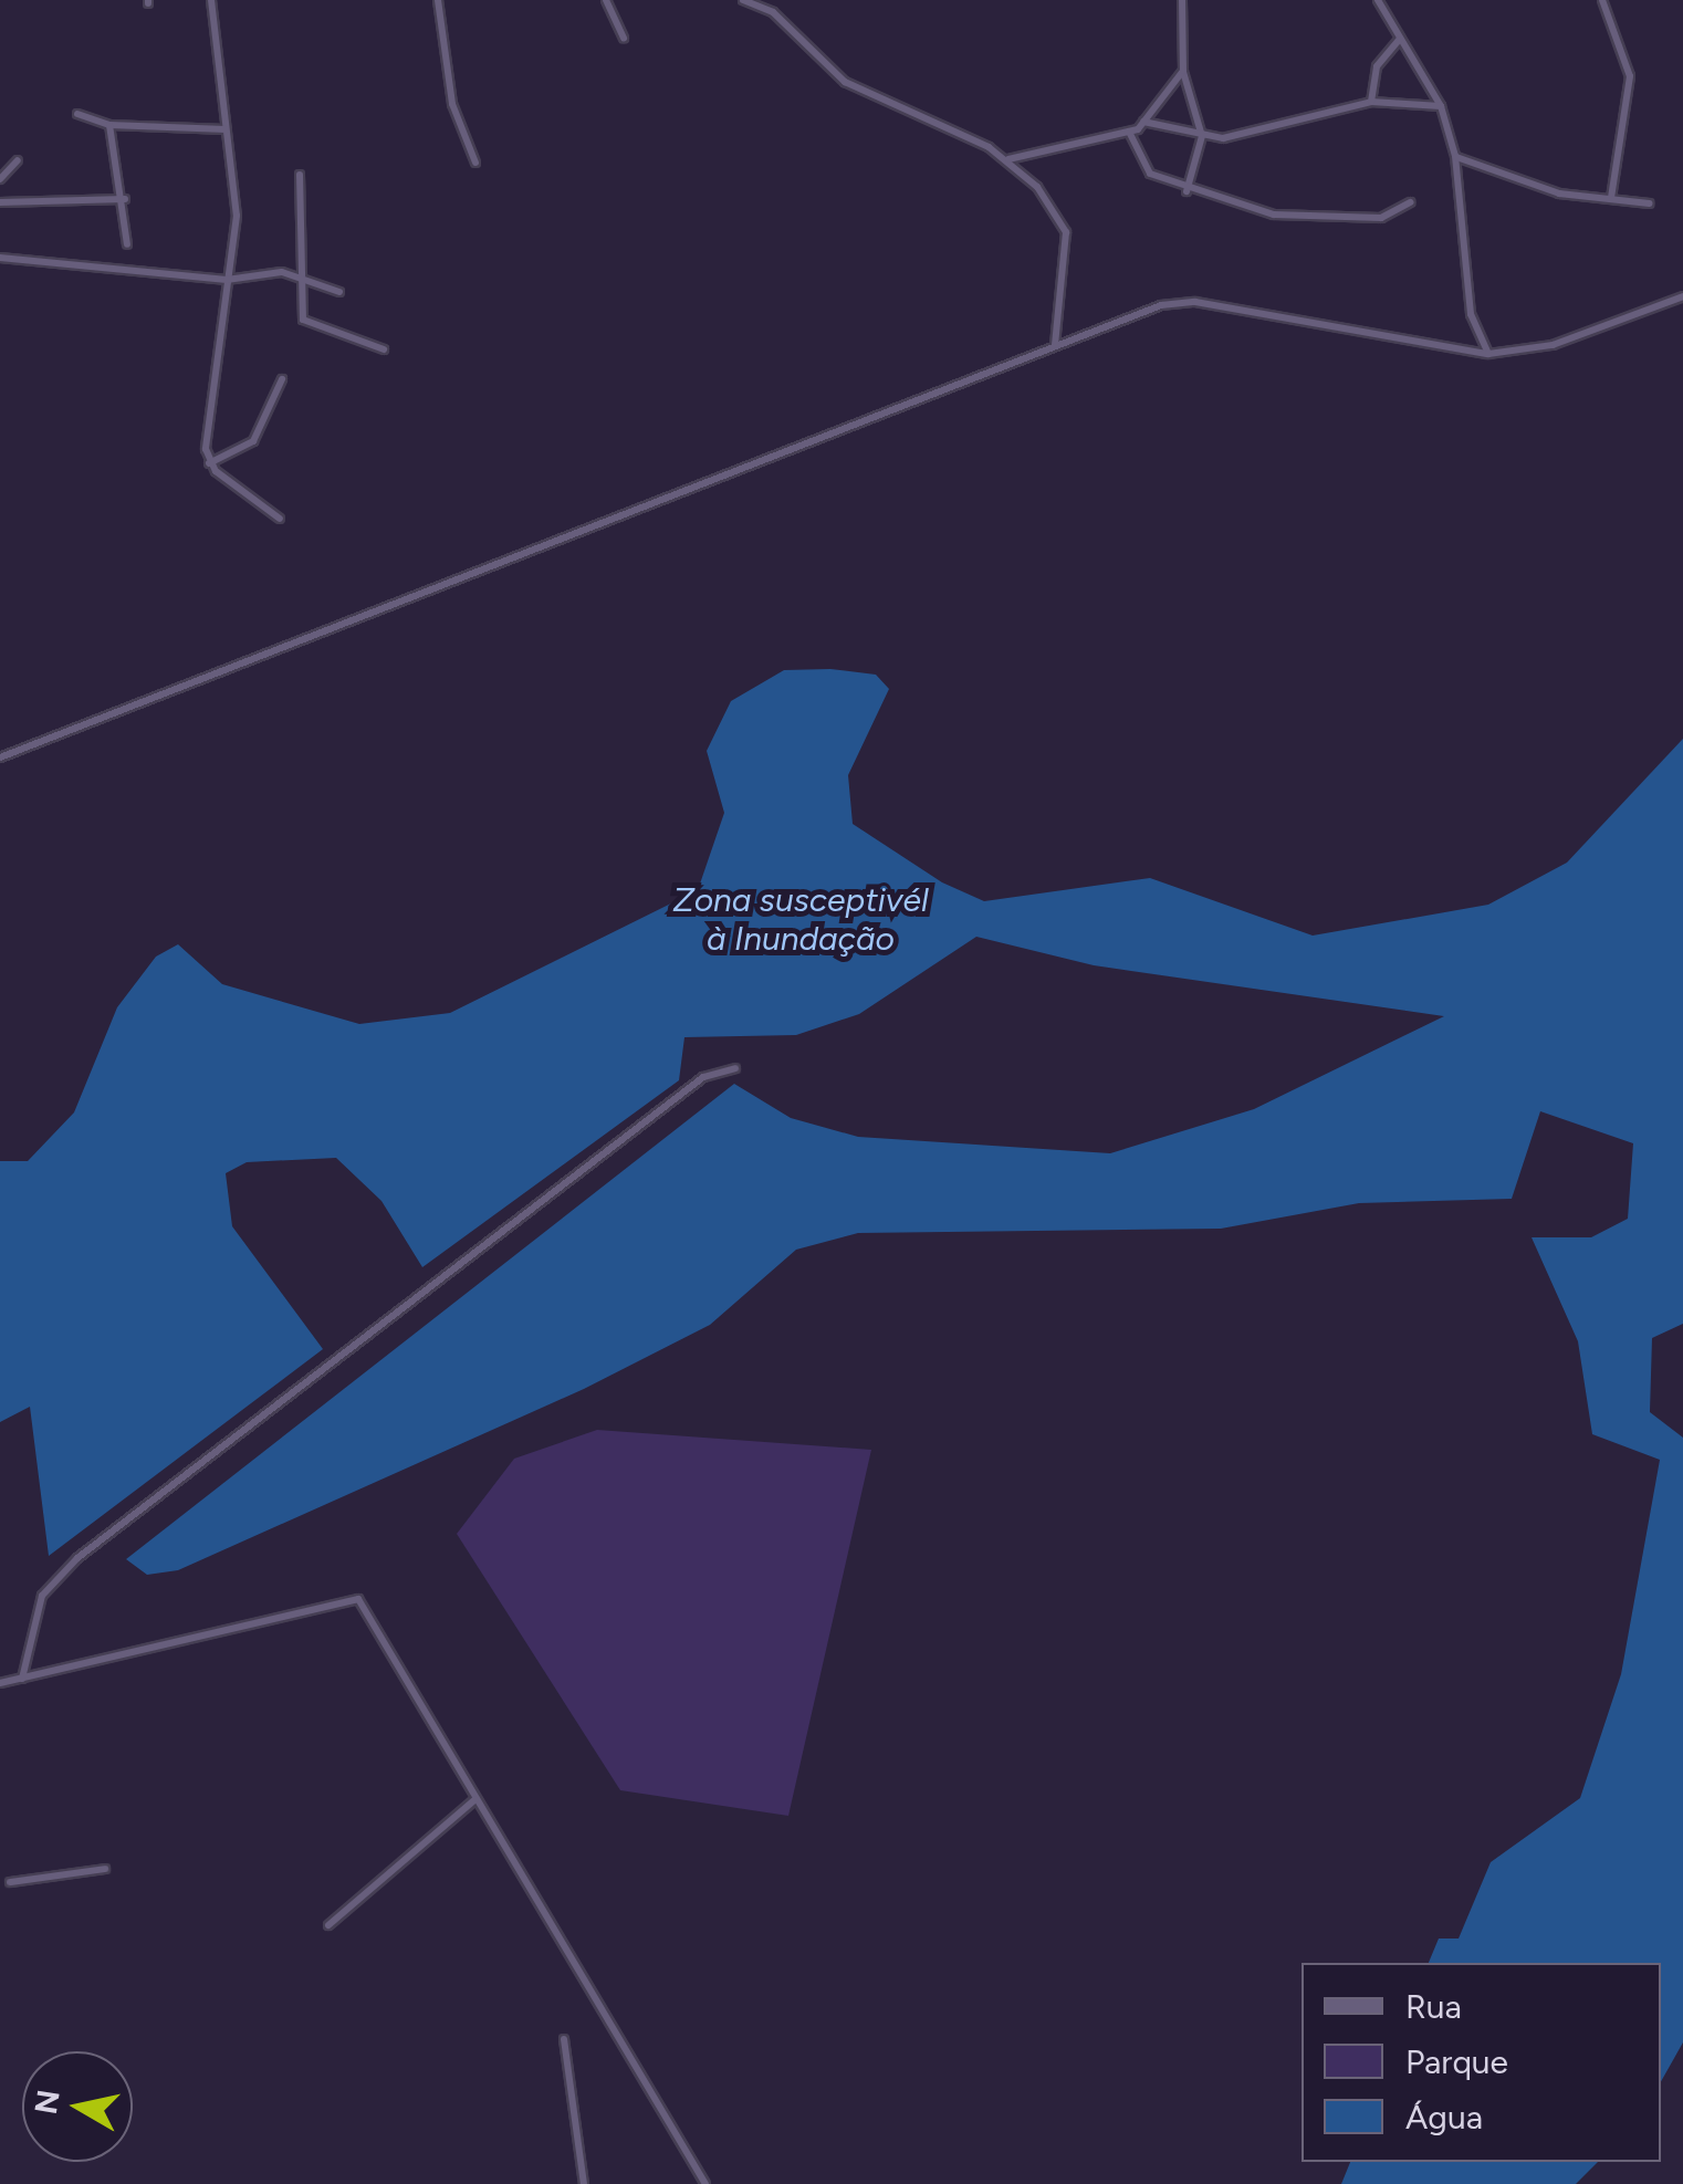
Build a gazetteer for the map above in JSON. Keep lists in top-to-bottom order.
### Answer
{
  "water": ["Zona susceptivél à Inundação"],
  "legend": ["Rua", "Parque", "Água"],
  "north": "left"
}
